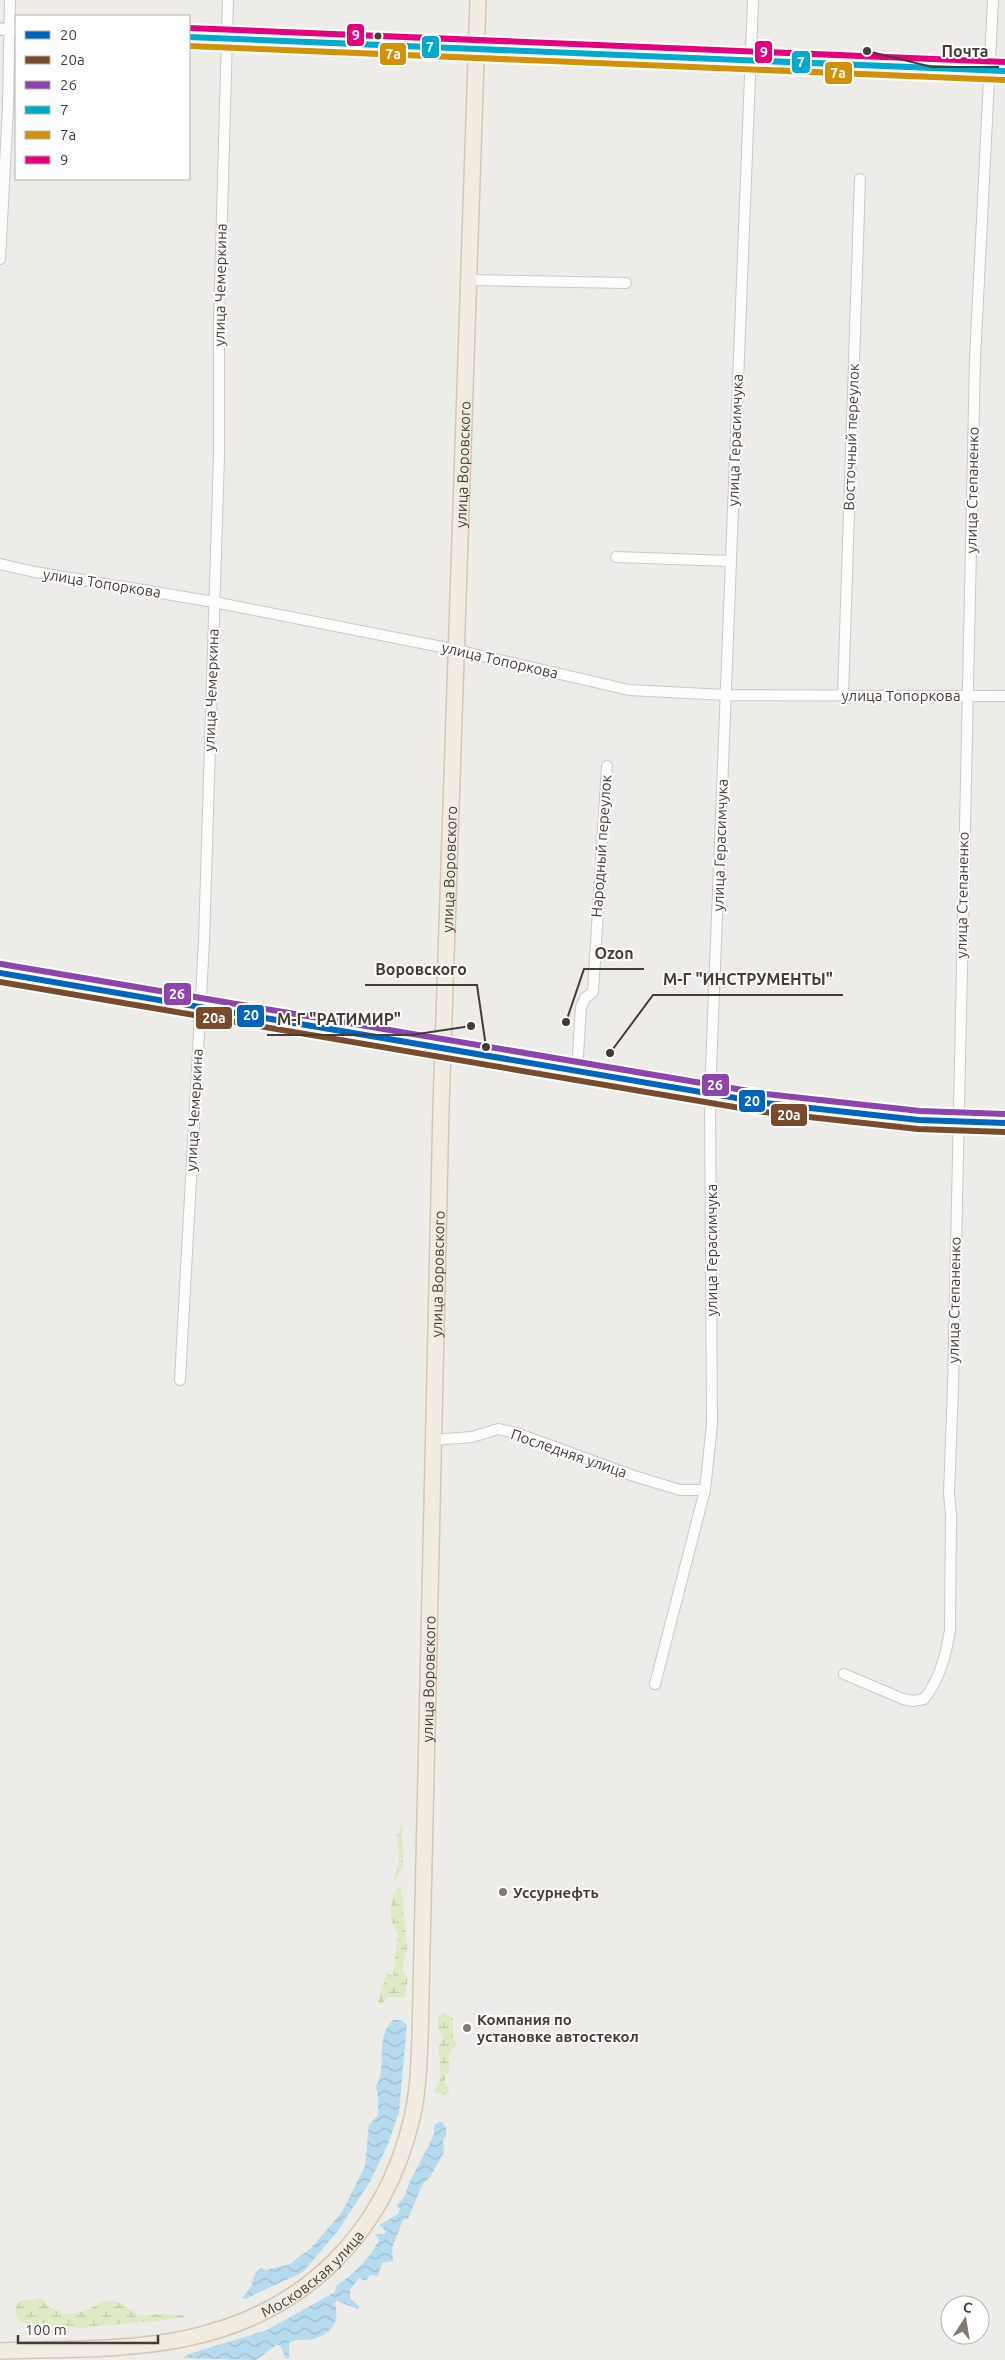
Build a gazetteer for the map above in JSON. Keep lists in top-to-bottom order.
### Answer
{
  "streets": {
    "main road": ["улица Воровского", "Московская улица"],
    "street": [
      "улица Чемеркина",
      "Восточный переулок",
      "улица Герасимчука",
      "улица Степаненко",
      "улица Топоркова",
      "Народный переулок",
      "Последняя улица"
    ]
  },
  "crossings": [
    ["улица Чемеркина", "улица Топоркова"],
    ["Восточный переулок", "улица Топоркова"],
    ["улица Герасимчука", "улица Топоркова"],
    ["улица Герасимчука", "Последняя улица"],
    ["улица Воровского", "улица Топоркова"],
    ["улица Воровского", "Последняя улица"],
    ["улица Воровского", "Московская улица"],
    ["улица Степаненко", "улица Топоркова"]
  ],
  "places": [
    "Почта",
    "Ozon",
    "М-Г \"РАТИМИР\"",
    "Воровского",
    "М-Г \"ИНСТРУМЕНТЫ\"",
    "Уссурнефть",
    "Компания по установке автостекол"
  ],
  "lines": [
    "transit line 9",
    "transit line 7",
    "transit line 7а",
    "transit line 26",
    "transit line 20",
    "transit line 20а"
  ],
  "legend": [
    "20",
    "20а",
    "26",
    "7",
    "7а",
    "9"
  ],
  "scale_bar": "100 m",
  "north": "top"
}
